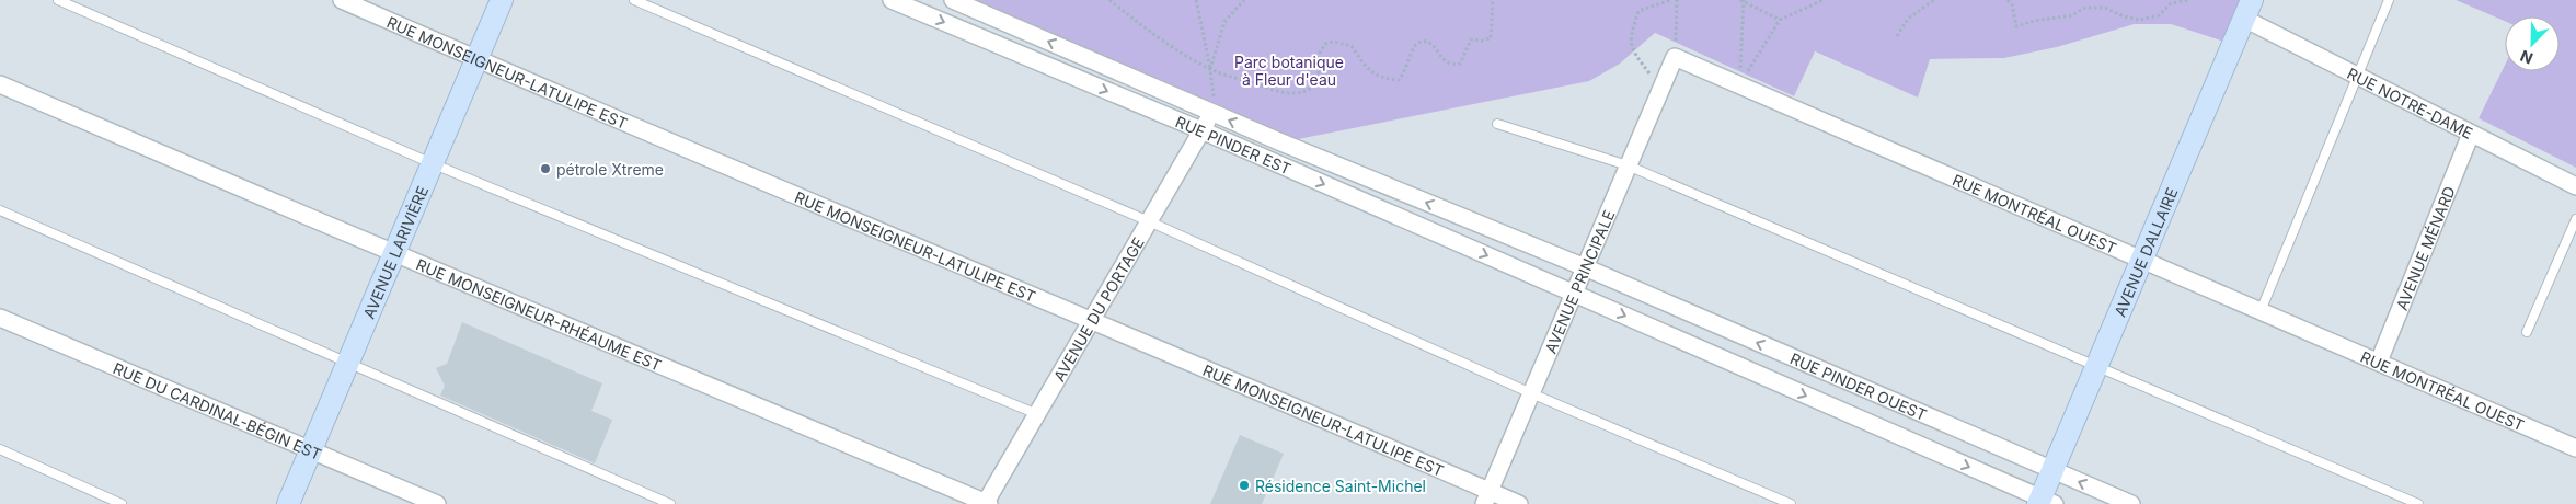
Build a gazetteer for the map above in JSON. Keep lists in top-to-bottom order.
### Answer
{
  "streets": {
    "main road": ["AVENUE LARIVIÈRE", "AVENUE DALLAIRE"],
    "street": [
      "RUE MONSEIGNEUR-LATULIPE EST",
      "RUE NOTRE-DAME",
      "RUE PINDER EST",
      "RUE MONTRÉAL OUEST",
      "AVENUE MÉNARD",
      "AVENUE PRINCIPALE",
      "AVENUE DU PORTAGE",
      "RUE MONSEIGNEUR-RHÉAUME EST",
      "RUE PINDER OUEST",
      "RUE DU CARDINAL-BÉGIN EST"
    ]
  },
  "crossings": [
    ["RUE MONSEIGNEUR-LATULIPE EST", "AVENUE LARIVIÈRE"],
    ["RUE MONSEIGNEUR-LATULIPE EST", "AVENUE PRINCIPALE"],
    ["RUE MONSEIGNEUR-LATULIPE EST", "AVENUE DU PORTAGE"],
    ["RUE NOTRE-DAME", "AVENUE MÉNARD"],
    ["RUE NOTRE-DAME", "AVENUE DALLAIRE"],
    ["RUE PINDER EST", "AVENUE PRINCIPALE"],
    ["RUE PINDER EST", "AVENUE DU PORTAGE"],
    ["RUE PINDER EST", "RUE PINDER OUEST"],
    ["RUE MONTRÉAL OUEST", "AVENUE MÉNARD"],
    ["RUE MONTRÉAL OUEST", "AVENUE DALLAIRE"],
    ["RUE MONTRÉAL OUEST", "AVENUE PRINCIPALE"],
    ["AVENUE LARIVIÈRE", "RUE MONSEIGNEUR-RHÉAUME EST"],
    ["AVENUE LARIVIÈRE", "RUE DU CARDINAL-BÉGIN EST"],
    ["AVENUE DALLAIRE", "RUE PINDER OUEST"],
    ["AVENUE PRINCIPALE", "RUE PINDER OUEST"],
    ["AVENUE DU PORTAGE", "RUE MONSEIGNEUR-RHÉAUME EST"]
  ],
  "parks": ["Parc botanique à Fleur d'eau"],
  "places": ["pétrole Xtreme", "Résidence Saint-Michel"],
  "north": "bottom left"
}
